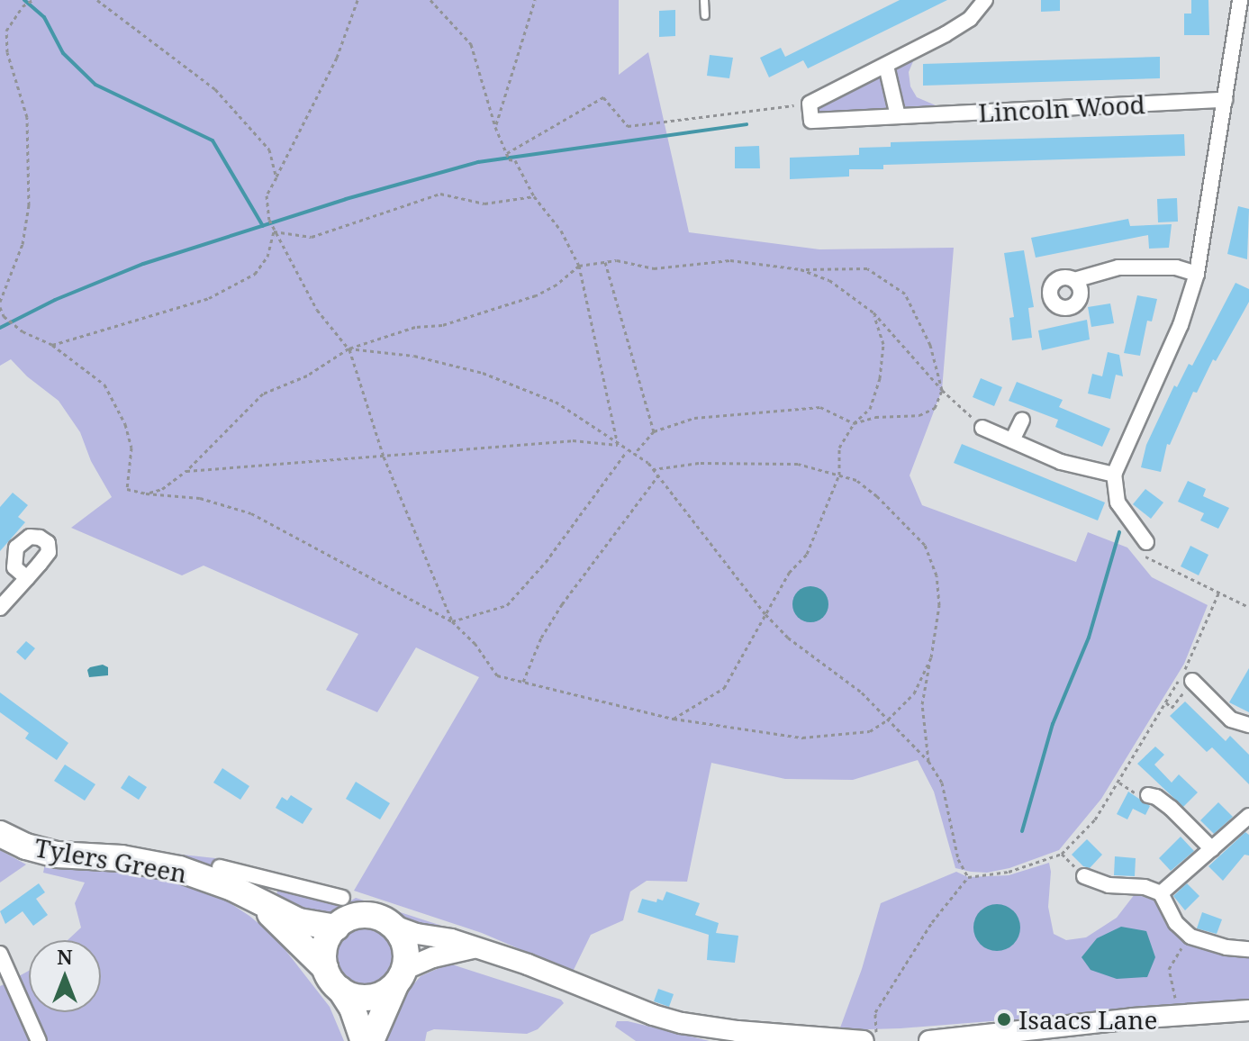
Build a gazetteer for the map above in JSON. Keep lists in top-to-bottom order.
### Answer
{
  "streets": {
    "highway": ["Tylers Green"],
    "street": ["Lincoln Wood"]
  },
  "places": ["Isaacs Lane"],
  "north": "top"
}
